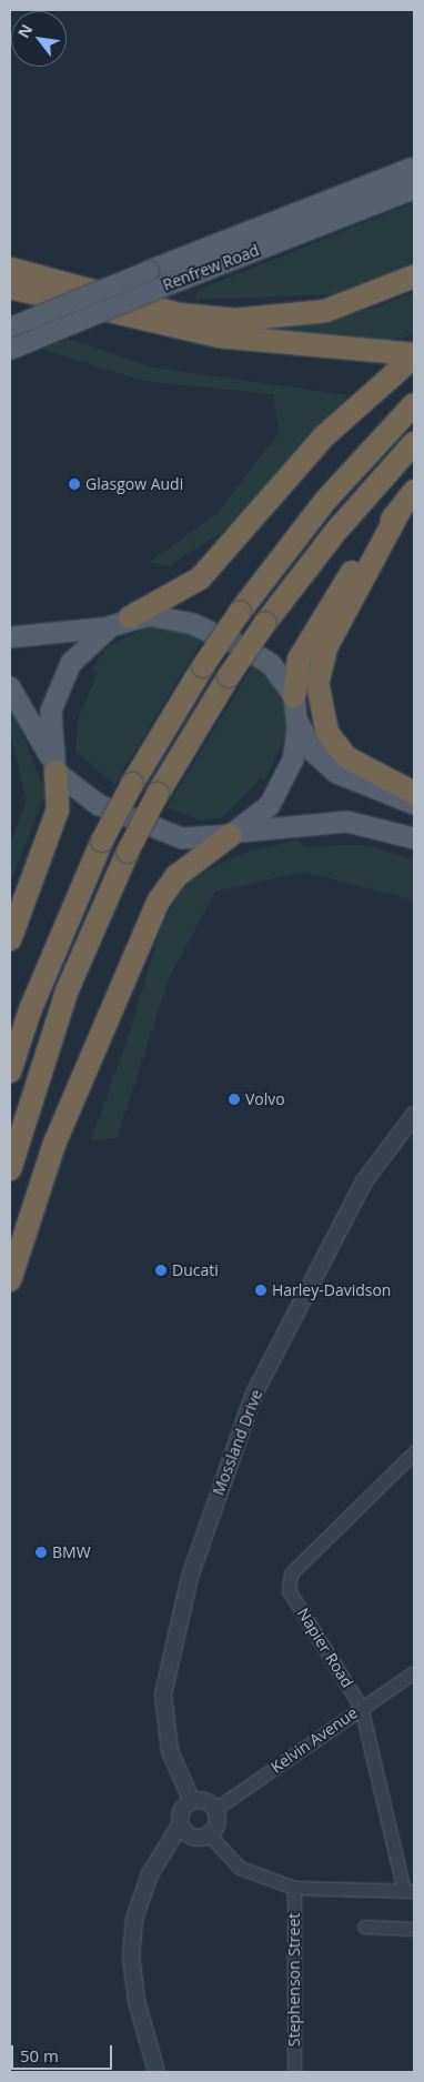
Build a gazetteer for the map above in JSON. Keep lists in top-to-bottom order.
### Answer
{
  "streets": {
    "main road": ["Renfrew Road"],
    "street": [
      "Mossland Drive",
      "Napier Road",
      "Kelvin Avenue",
      "Stephenson Street"
    ]
  },
  "crossings": [
    ["Mossland Drive", "Kelvin Avenue"],
    ["Napier Road", "Kelvin Avenue"]
  ],
  "places": [
    "Glasgow Audi",
    "Volvo",
    "Ducati",
    "Harley-Davidson",
    "BMW"
  ],
  "scale_bar": "50 m",
  "north": "top left"
}
